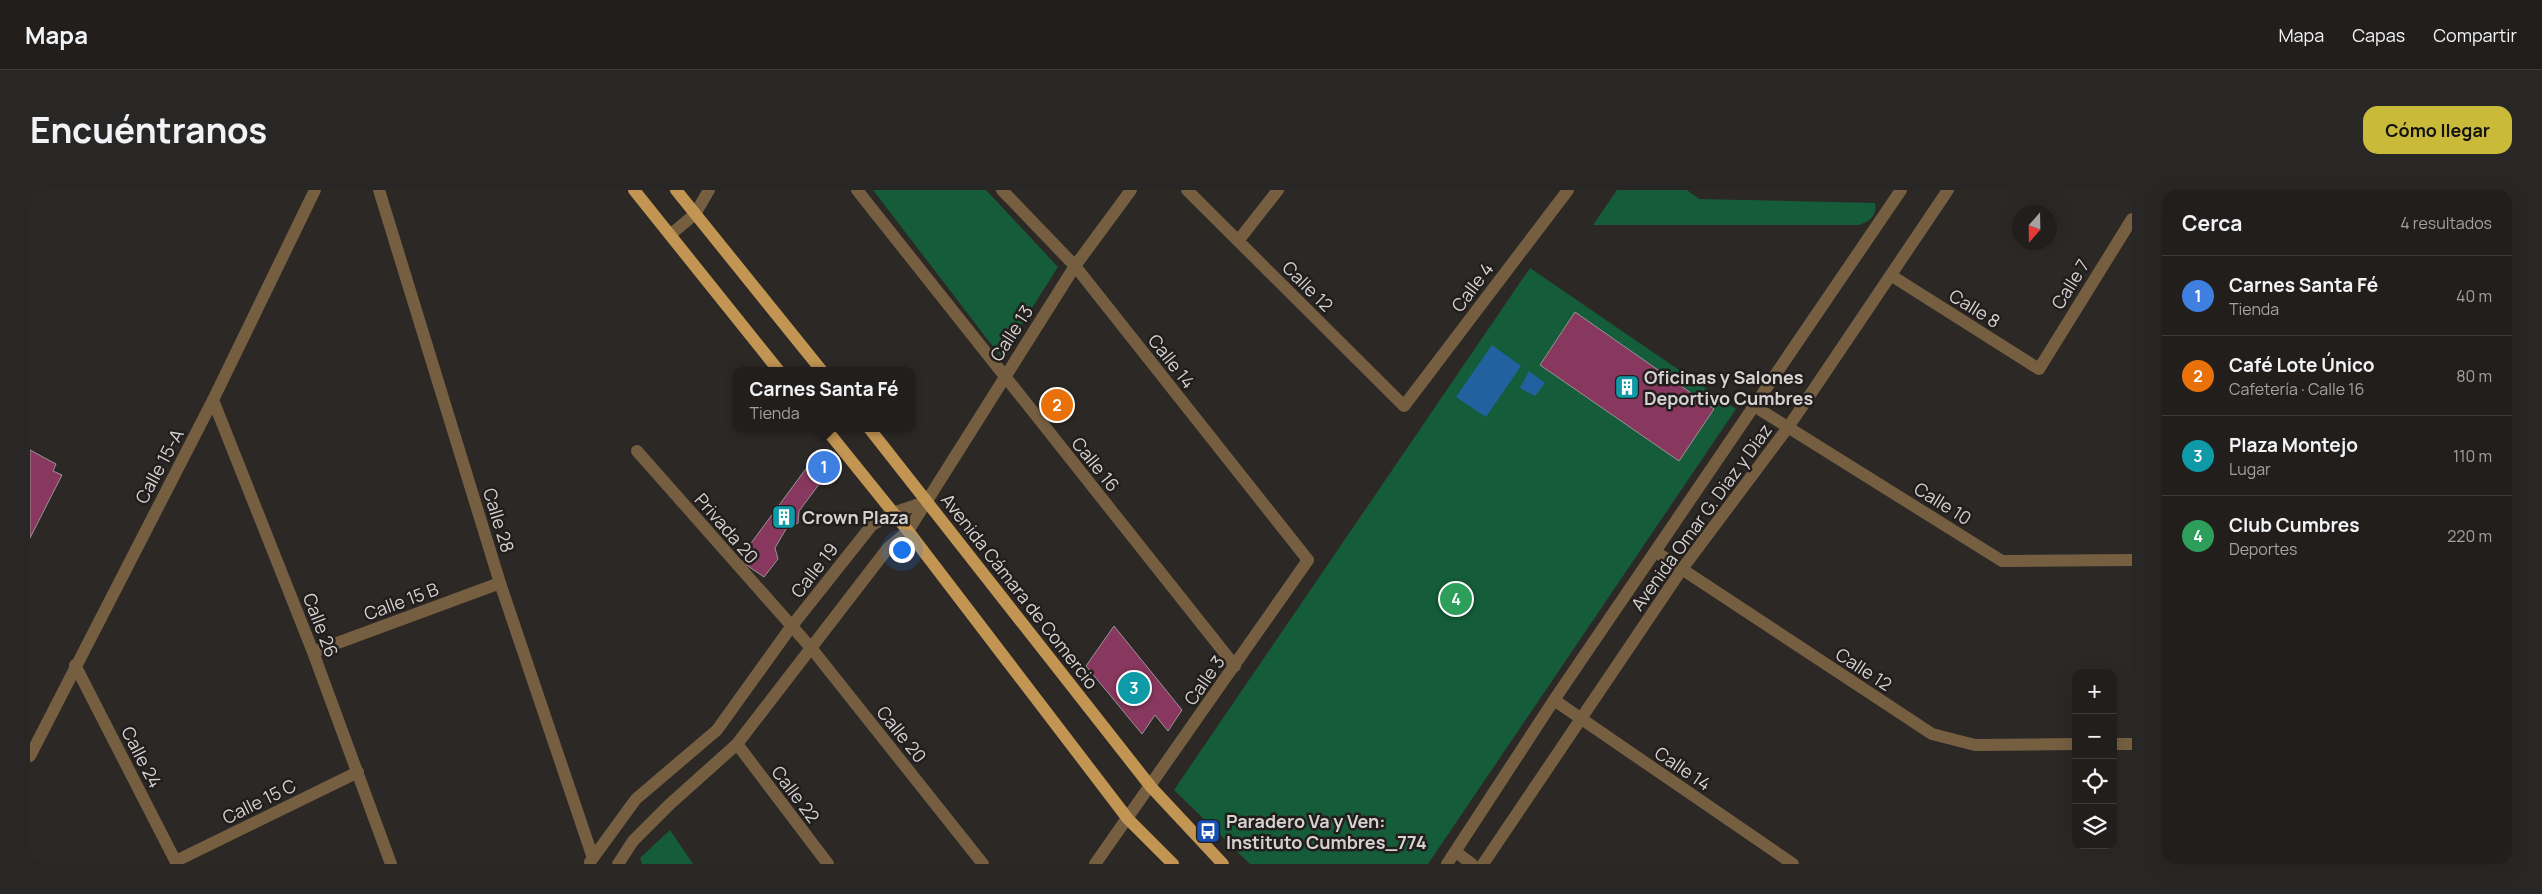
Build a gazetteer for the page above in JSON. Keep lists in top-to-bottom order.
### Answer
{
  "streets": {
    "main road": ["Avenida Cámara de Comercio"],
    "street": [
      "Calle 7",
      "Calle 12",
      "Calle 4",
      "Calle 8",
      "Calle 13",
      "Calle 14",
      "Calle 16",
      "Calle 15-A",
      "Calle 10",
      "Avenida Omar G. Diaz y Diaz",
      "Calle 28",
      "Privada 20",
      "Calle 19",
      "Calle 15 B",
      "Calle 26",
      "Calle 3",
      "Calle 20",
      "Calle 24",
      "Calle 22",
      "Calle 15 C"
    ]
  },
  "crossings": [
    ["Calle 7", "Calle 8"],
    ["Calle 12", "Calle 4"],
    ["Calle 12", "Avenida Omar G. Diaz y Diaz"],
    ["Calle 8", "Avenida Omar G. Diaz y Diaz"],
    ["Calle 13", "Calle 14"],
    ["Calle 13", "Calle 16"],
    ["Calle 13", "Calle 19"],
    ["Calle 13", "Avenida Cámara de Comercio"],
    ["Calle 14", "Avenida Omar G. Diaz y Diaz"],
    ["Calle 14", "Calle 3"],
    ["Calle 16", "Calle 3"],
    ["Calle 15-A", "Calle 26"],
    ["Calle 15-A", "Calle 24"],
    ["Calle 10", "Avenida Omar G. Diaz y Diaz"],
    ["Calle 28", "Calle 19"],
    ["Calle 28", "Calle 15 B"],
    ["Privada 20", "Calle 19"],
    ["Privada 20", "Calle 20"],
    ["Calle 19", "Avenida Cámara de Comercio"],
    ["Calle 19", "Calle 20"],
    ["Avenida Cámara de Comercio", "Calle 3"],
    ["Calle 15 B", "Calle 26"],
    ["Calle 26", "Calle 15 C"],
    ["Calle 24", "Calle 15 C"]
  ],
  "places": {
    "building": ["Oficinas y Salones Deportivo Cumbres", "Crown Plaza"],
    "bus stop": ["Paradero Va y Ven: Instituto Cumbres_774"]
  },
  "north": "bottom",
  "page": {
    "header": "Mapa",
    "nav": ["Mapa", "Capas", "Compartir"],
    "title": "Encuéntranos",
    "buttons": "Cómo llegar",
    "heading": ["Cerca", "4 resultados"],
    "list": [
      {
        "mark": "1",
        "name": "Carnes Santa Fé",
        "note": "Tienda",
        "value": "40 m"
      },
      {
        "mark": "2",
        "name": "Café Lote Único",
        "note": "Cafetería · Calle 16",
        "value": "80 m"
      },
      {
        "mark": "3",
        "name": "Plaza Montejo",
        "note": "Lugar",
        "value": "110 m"
      },
      {
        "mark": "4",
        "name": "Club Cumbres",
        "note": "Deportes",
        "value": "220 m"
      }
    ],
    "popup": ["Carnes Santa Fé", "Tienda"],
    "pins": [
      "2",
      "1",
      "4",
      "3"
    ],
    "map_buttons": ["+", "−"]
  }
}
